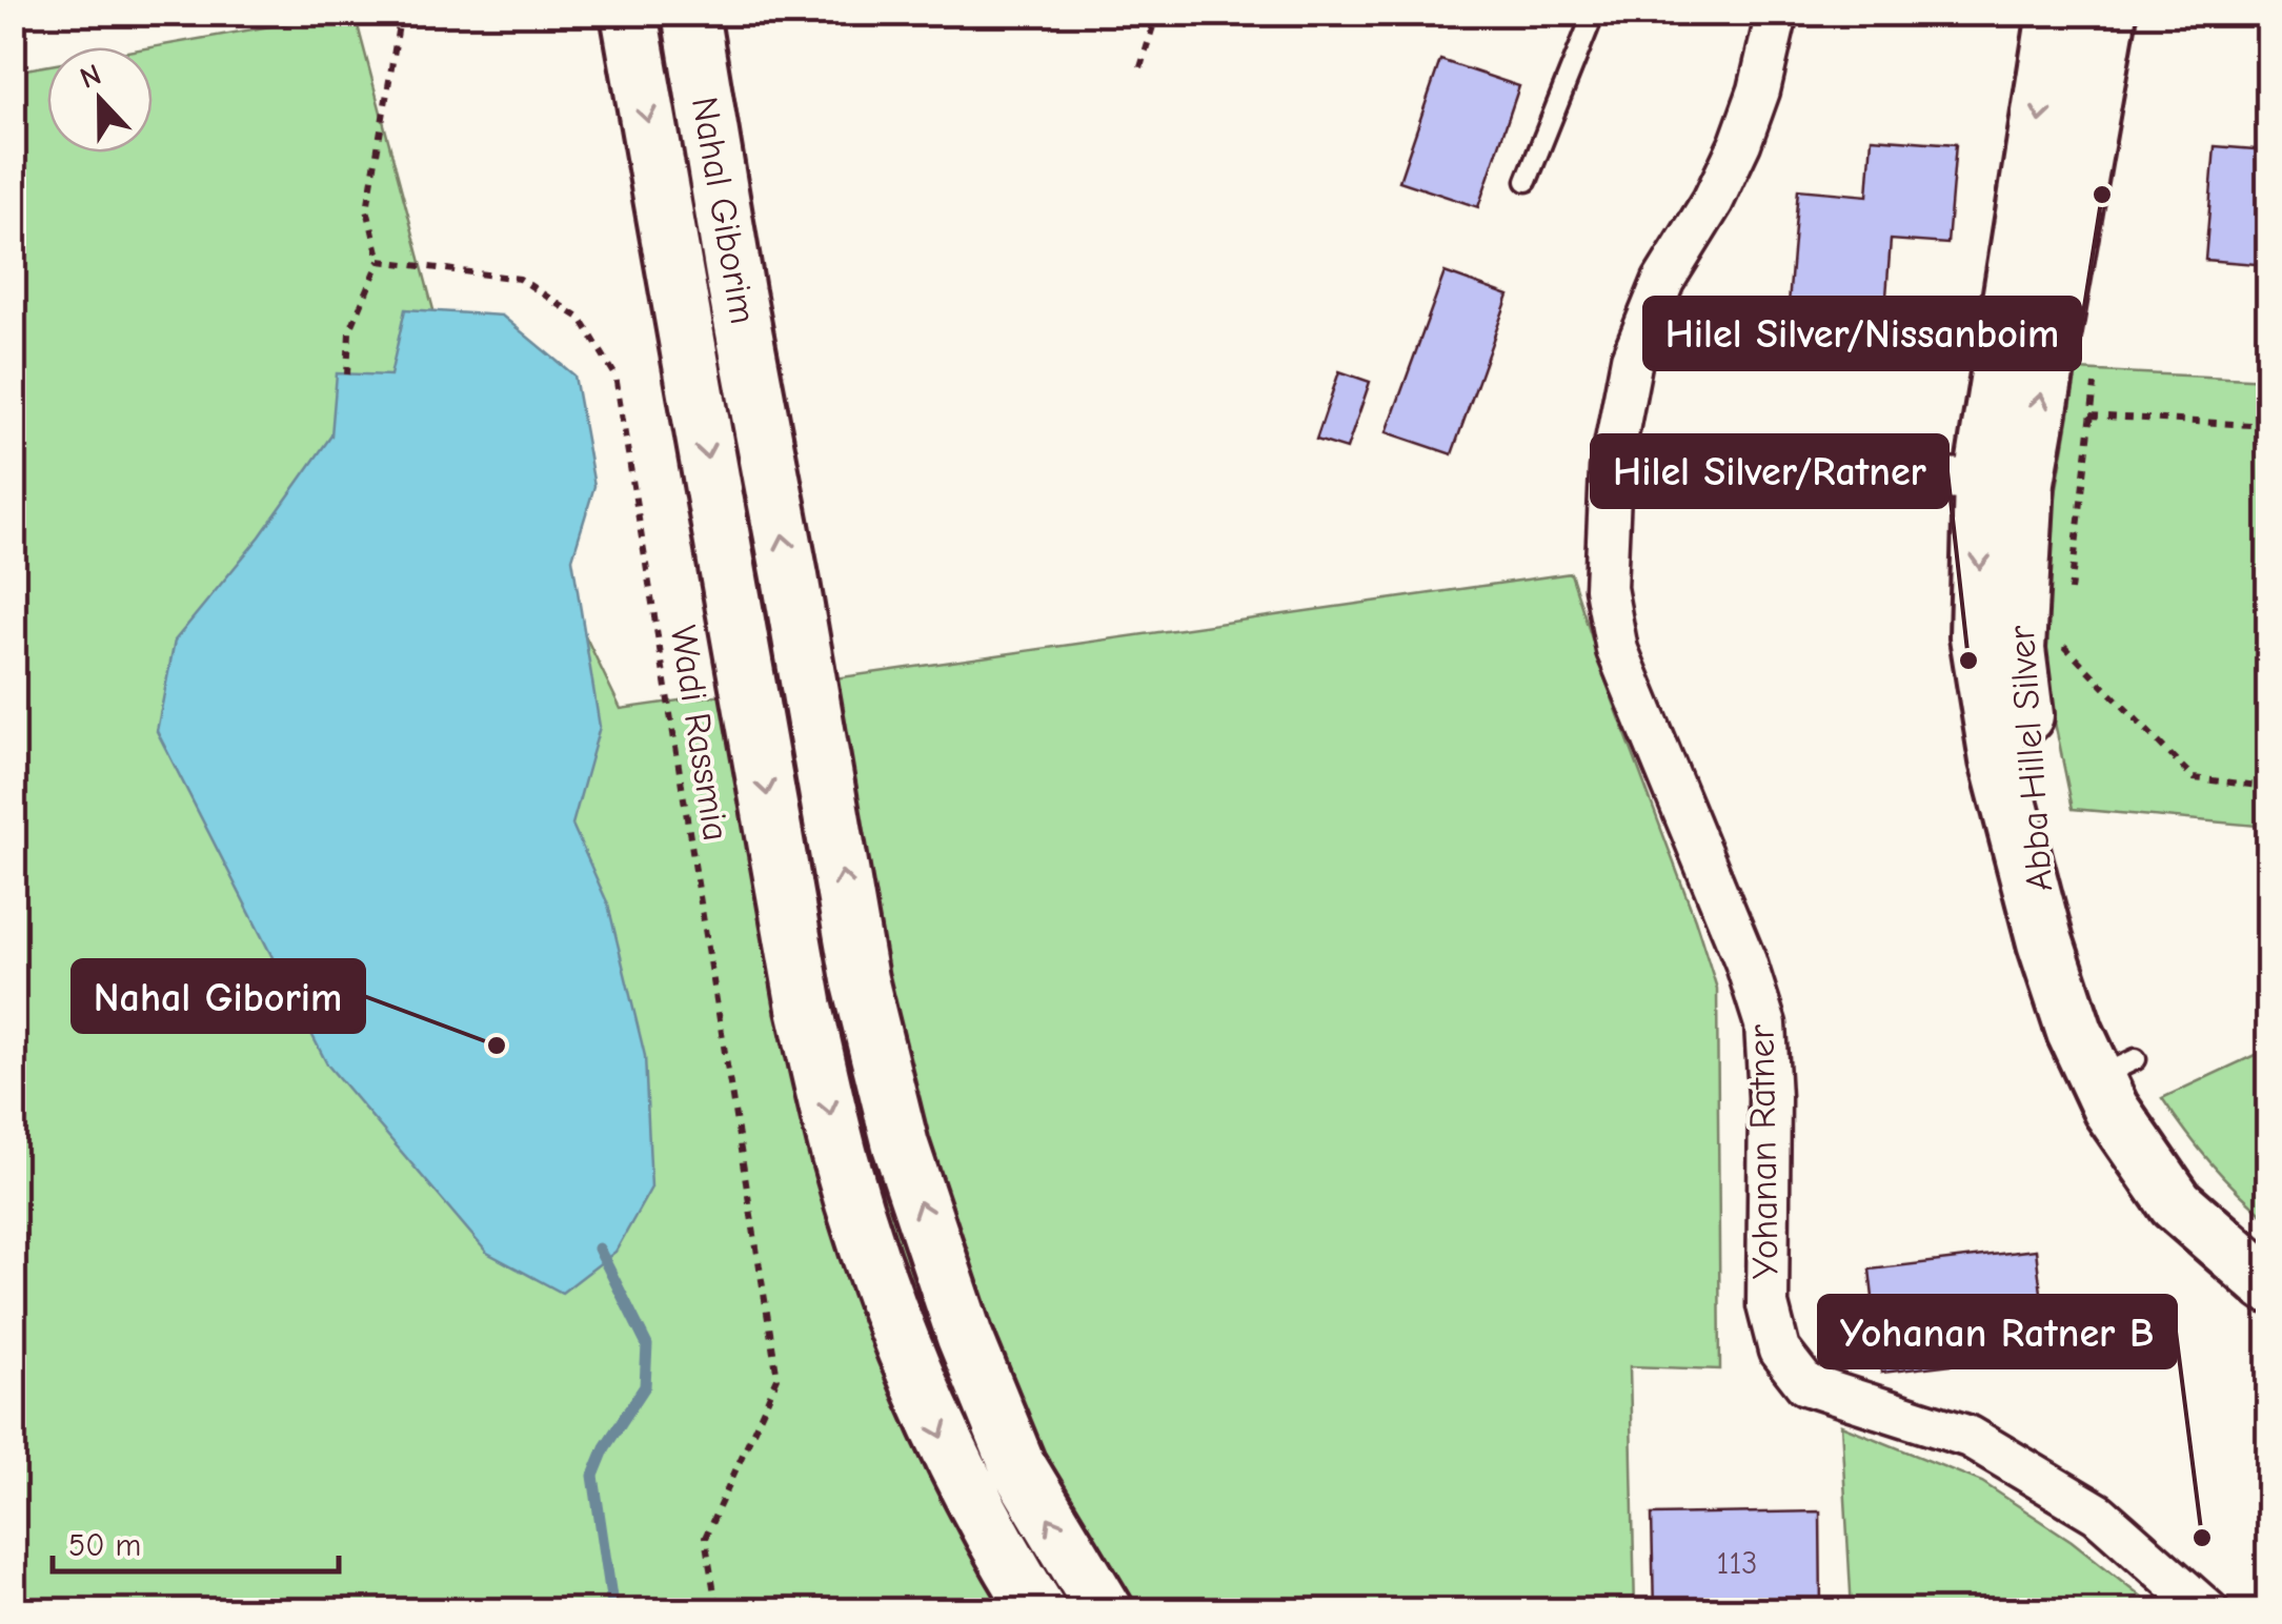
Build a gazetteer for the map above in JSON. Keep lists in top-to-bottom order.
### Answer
{
  "streets": {
    "main road": ["Nahal Giborim", "Abba Hillel Silver"],
    "street": ["Yohanan Ratner"],
    "path": ["Wadi Rassmia"]
  },
  "places": [
    "Hilel Silver/Nissanboim",
    "Hilel Silver/Ratner",
    "Nahal Giborim",
    "Yohanan Ratner B"
  ],
  "house_numbers": ["113"],
  "scale_bar": "50 m",
  "north": "top"
}
